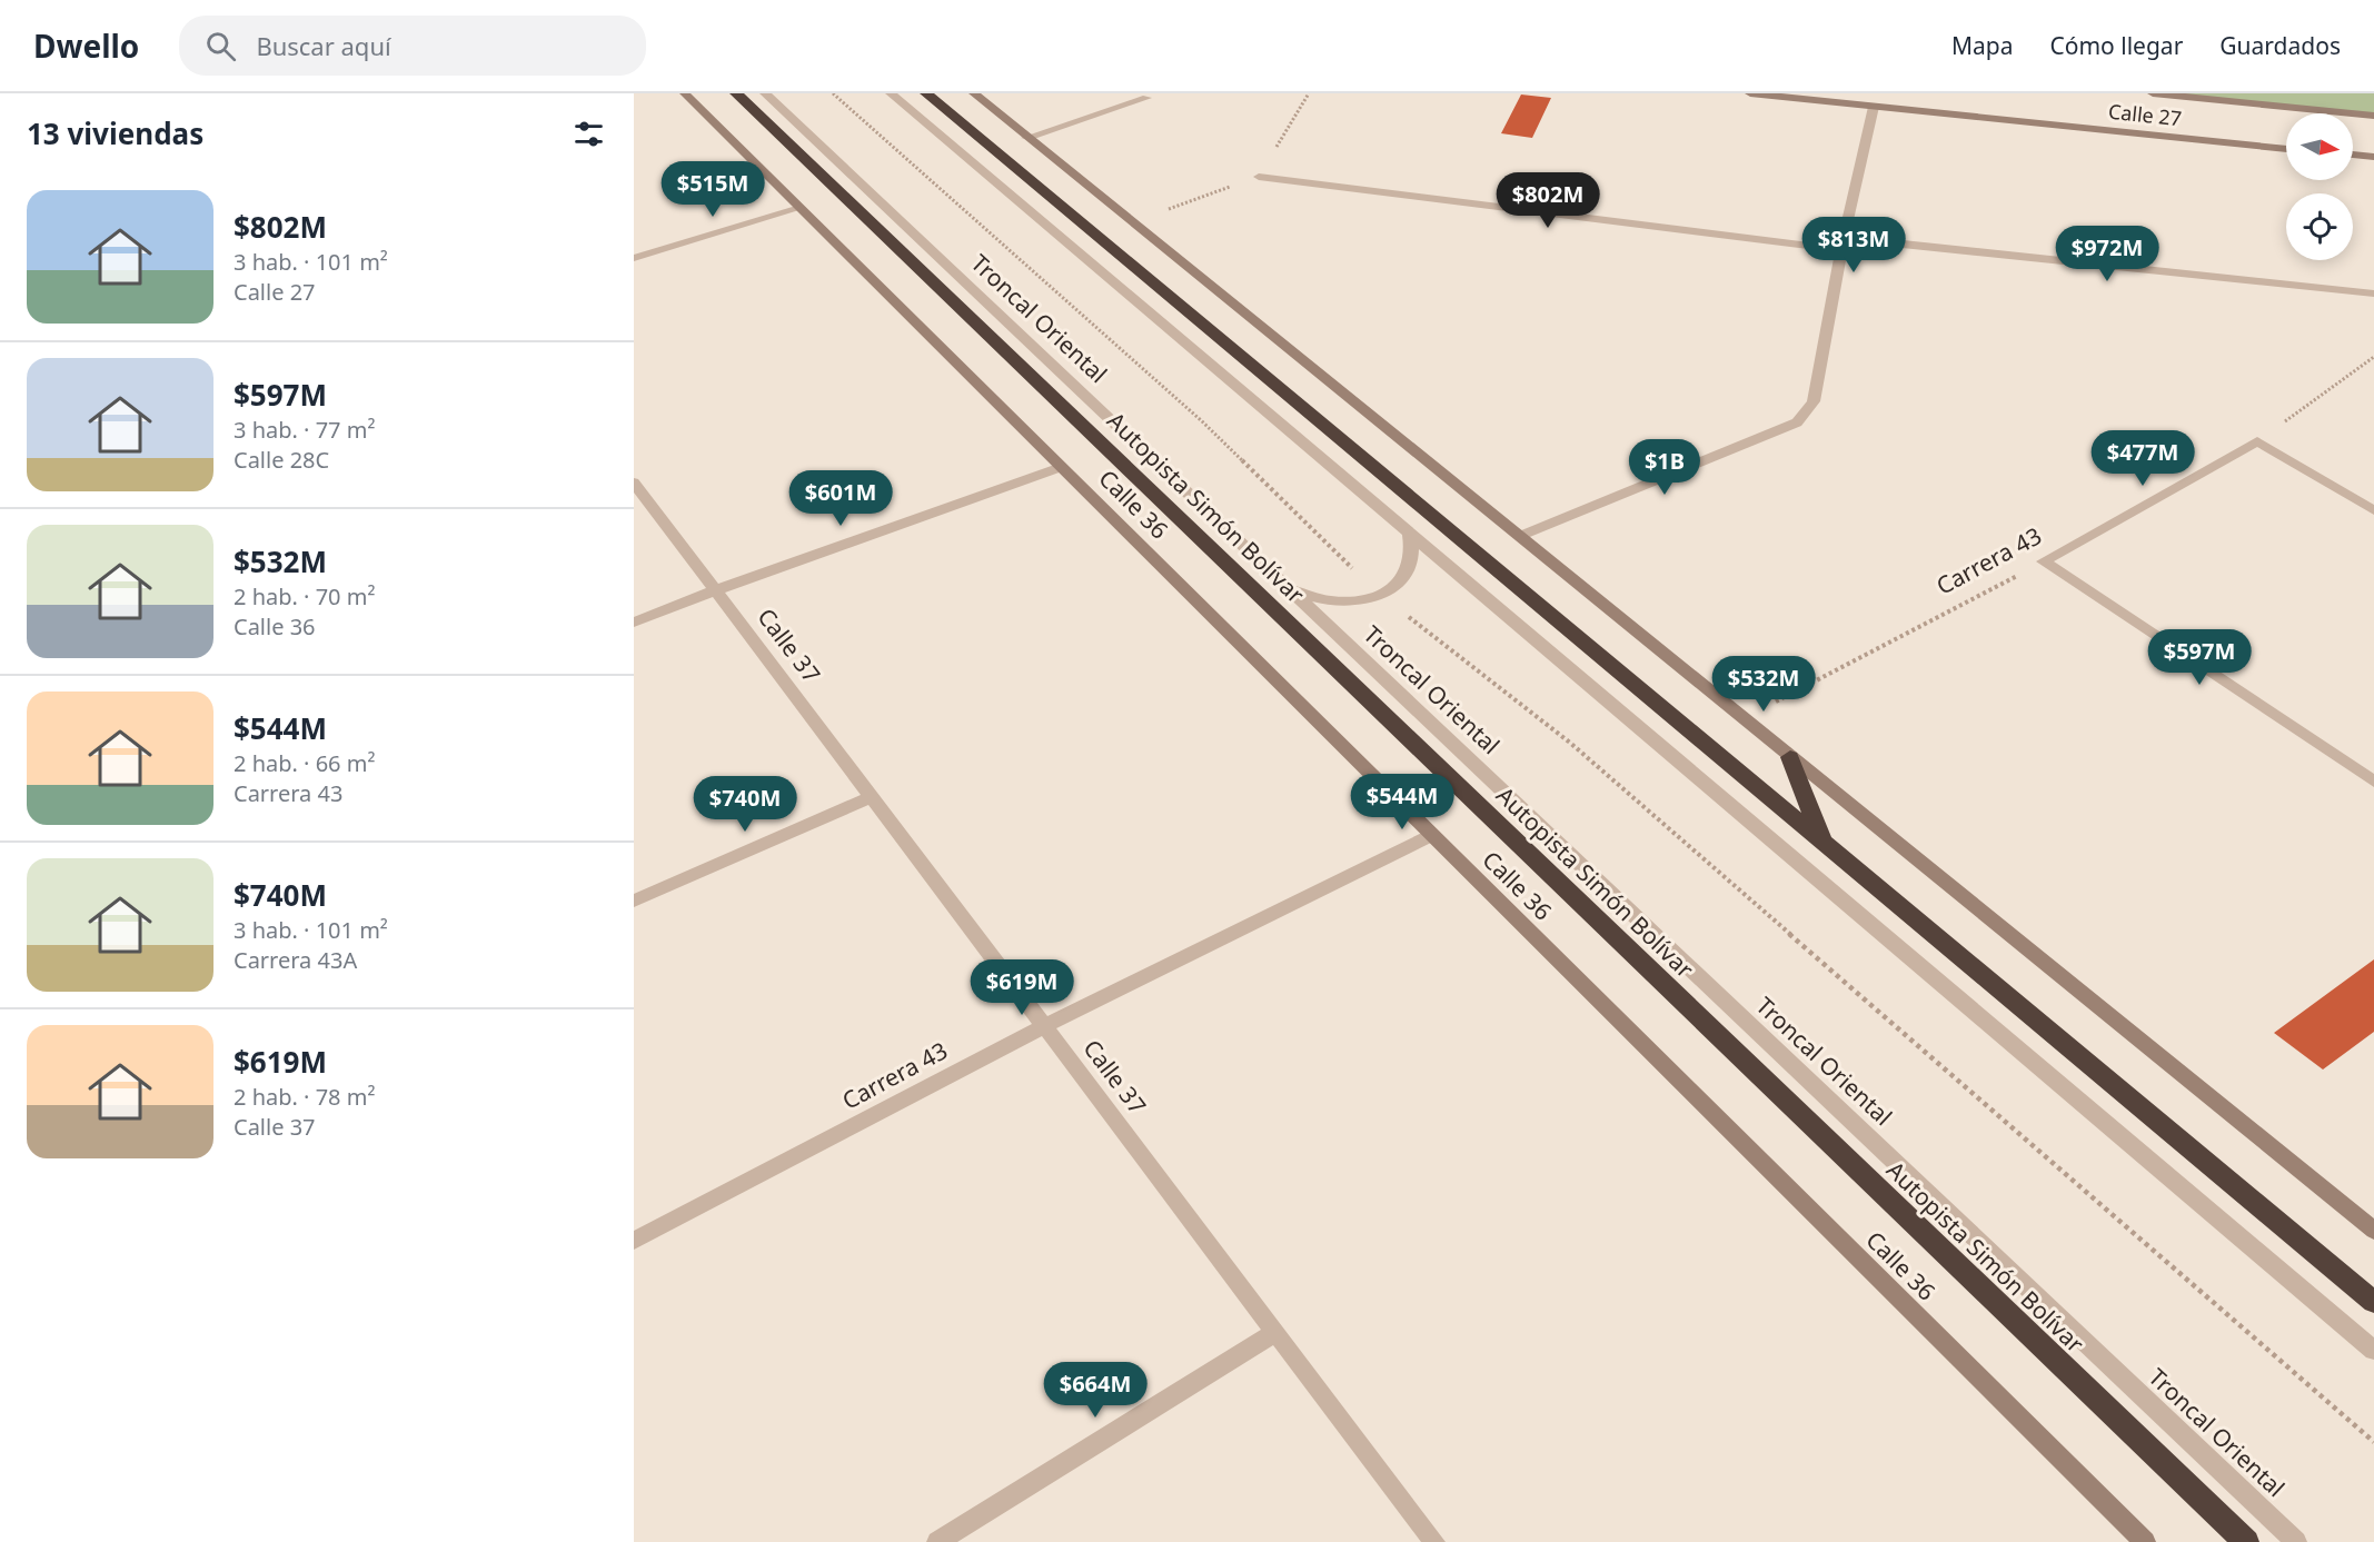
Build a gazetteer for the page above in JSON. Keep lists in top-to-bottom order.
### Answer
{
  "streets": {
    "highway": ["Autopista Simón Bolívar"],
    "street": [
      "Calle 27",
      "Troncal Oriental",
      "Calle 36",
      "Carrera 43",
      "Calle 37"
    ]
  },
  "crossings": [
    ["Calle 36", "Carrera 43"],
    ["Carrera 43", "Calle 37"]
  ],
  "north": "right",
  "page": {
    "header": "Dwello",
    "search": "Buscar aquí",
    "nav": ["Mapa", "Cómo llegar", "Guardados"],
    "heading": "13 viviendas",
    "price": [
      "$515M",
      "$802M",
      "$813M",
      "$972M",
      "$477M",
      "$1B",
      "$601M",
      "$597M",
      "$532M",
      "$544M",
      "$740M",
      "$619M",
      "$664M"
    ],
    "list": [
      {
        "name": "$802M",
        "note": "3 hab. · 101 m² · Calle 27"
      },
      {
        "name": "$597M",
        "note": "3 hab. · 77 m² · Calle 28C"
      },
      {
        "name": "$532M",
        "note": "2 hab. · 70 m² · Calle 36"
      },
      {
        "name": "$544M",
        "note": "2 hab. · 66 m² · Carrera 43"
      },
      {
        "name": "$740M",
        "note": "3 hab. · 101 m² · Carrera 43A"
      },
      {
        "name": "$619M",
        "note": "2 hab. · 78 m² · Calle 37"
      }
    ]
  }
}
